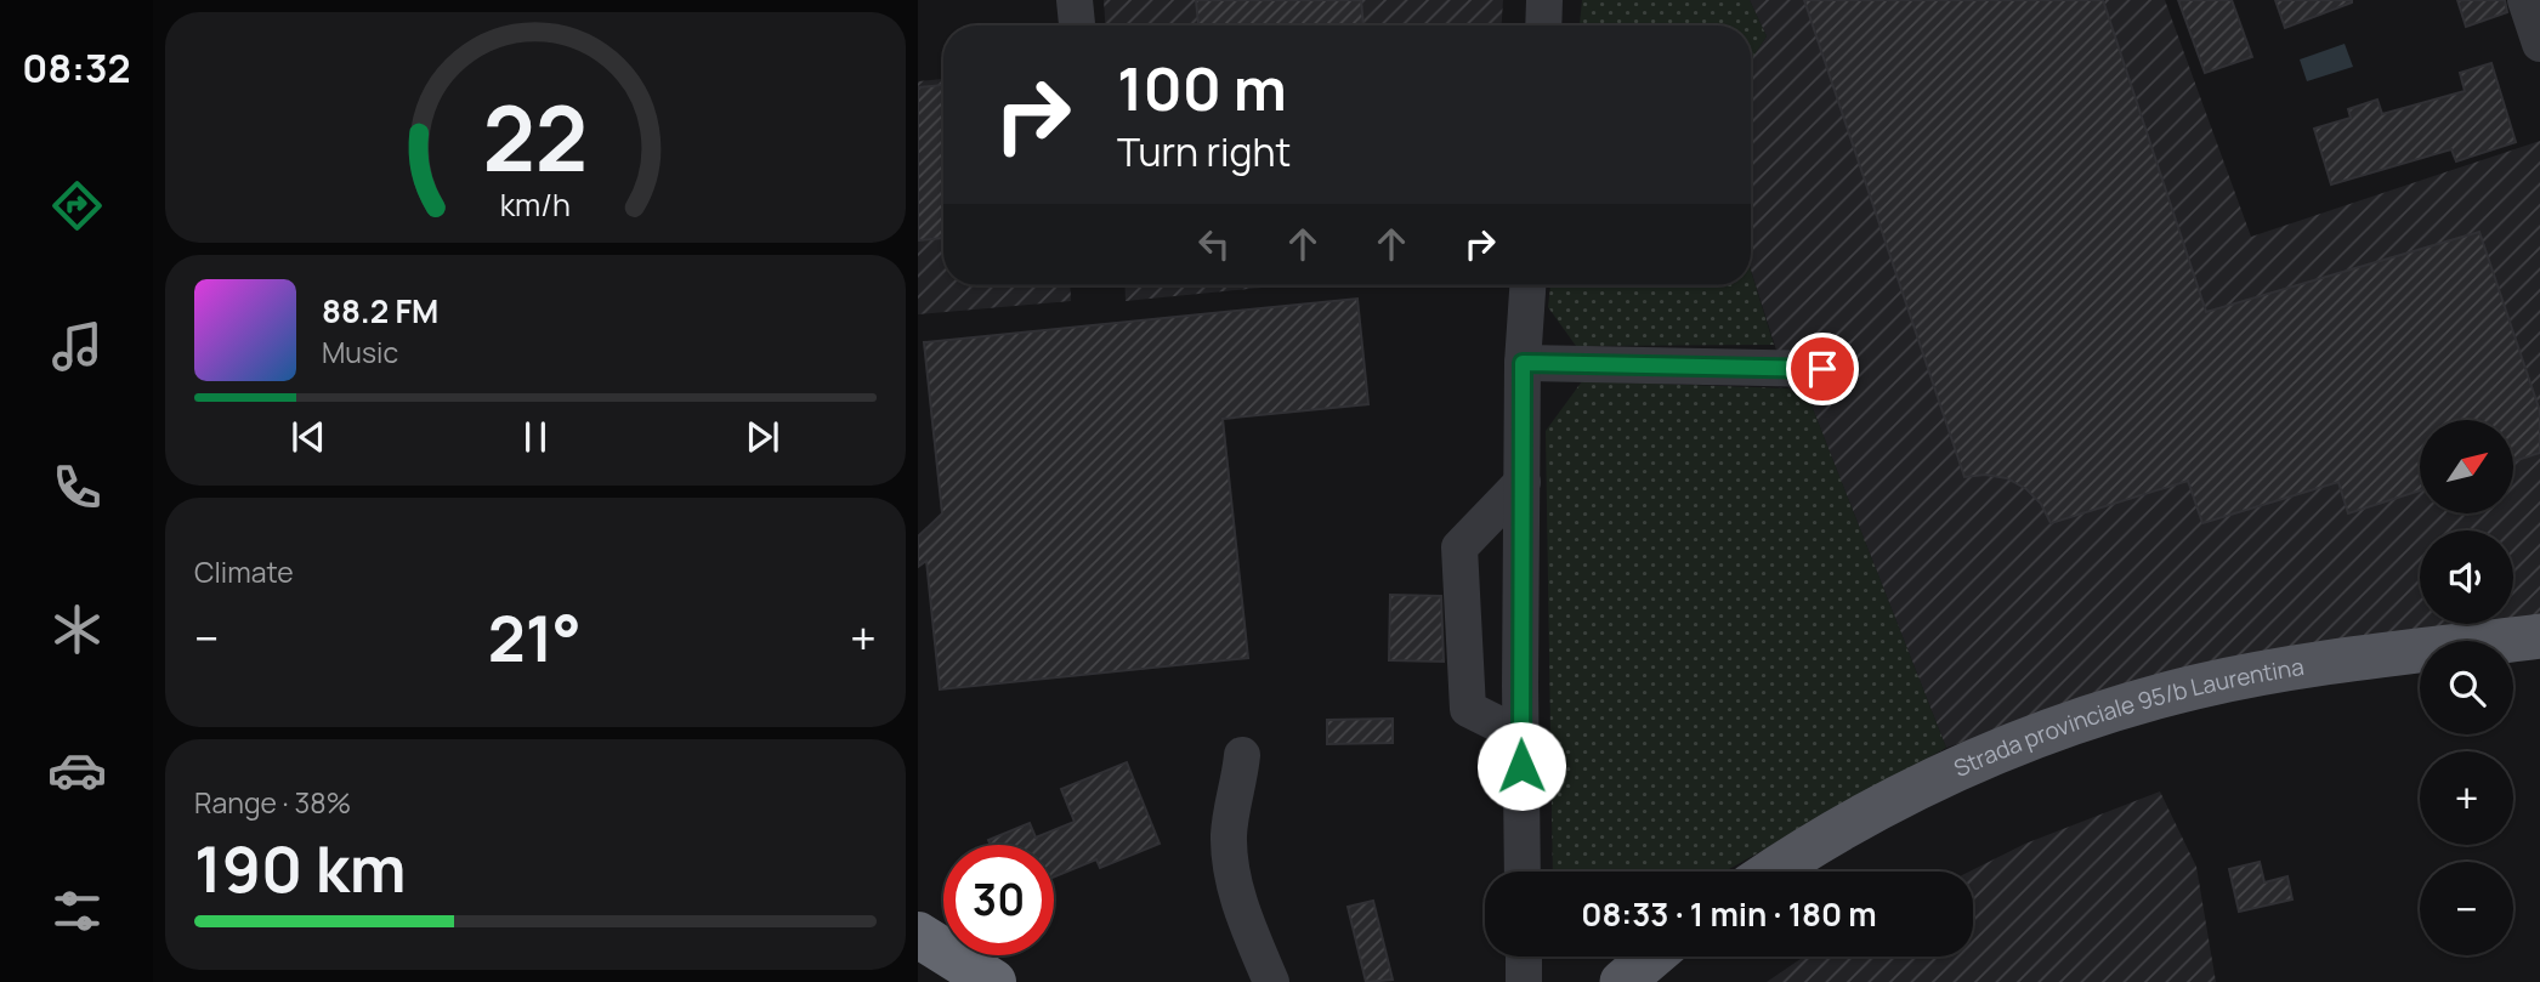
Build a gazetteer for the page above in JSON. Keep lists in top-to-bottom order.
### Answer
{
  "streets": {
    "main road": ["Strada provinciale 95/b Laurentina"]
  },
  "north": "top right",
  "page": {
    "tabs": "08:32",
    "turn": ["100 m", "Turn right"],
    "song": ["88.2 FM", "Music"],
    "map_buttons": ["+", "−"],
    "tile": [
      "Climate",
      ["Range · 38%", "190 km"]
    ],
    "heat": ["−", "21°", "+"],
    "limit": "30",
    "trip": "08:33 · 1 min · 180 m",
    "gauge": ["22", "km/h"]
  }
}
